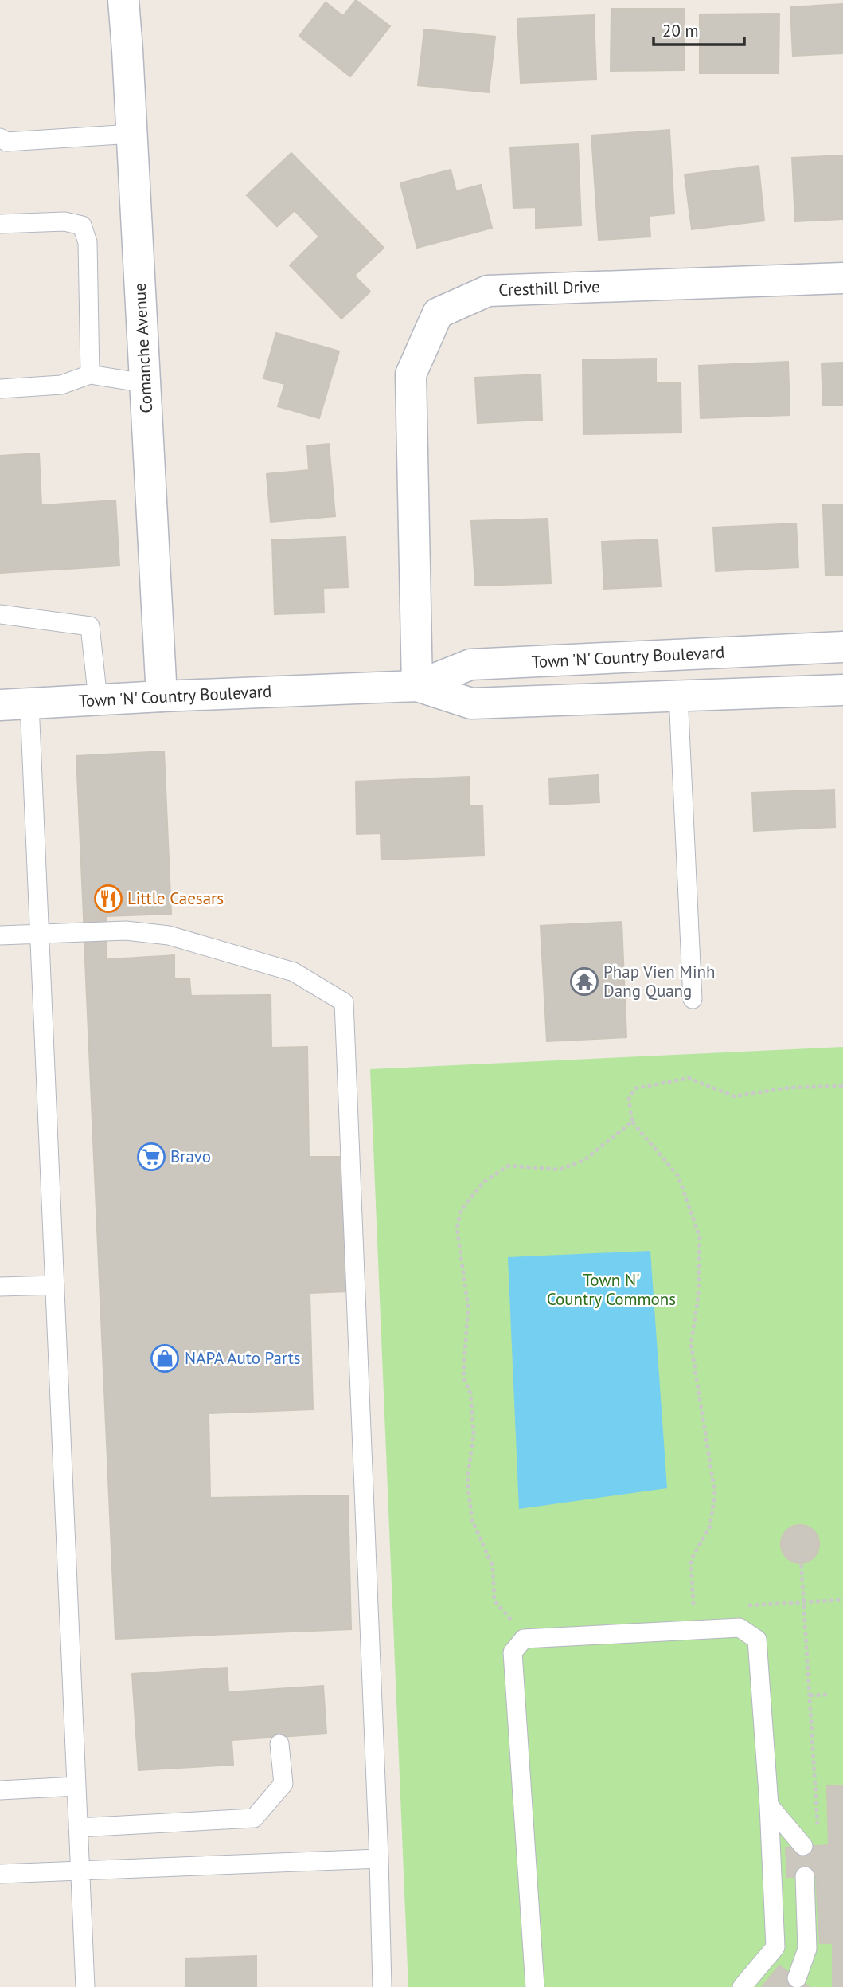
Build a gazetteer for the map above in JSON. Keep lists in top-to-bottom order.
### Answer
{
  "streets": {
    "street": ["Cresthill Drive", "Comanche Avenue", "Town 'N' Country Boulevard"]
  },
  "crossings": [
    ["Cresthill Drive", "Town 'N' Country Boulevard"],
    ["Comanche Avenue", "Town 'N' Country Boulevard"]
  ],
  "parks": ["Town N' Country Commons"],
  "places": {
    "restaurant": ["Little Caesars"],
    "temple": ["Phap Vien Minh Dang Quang"],
    "supermarket": ["Bravo"],
    "shop": ["NAPA Auto Parts"]
  },
  "scale_bar": "20 m"
}
